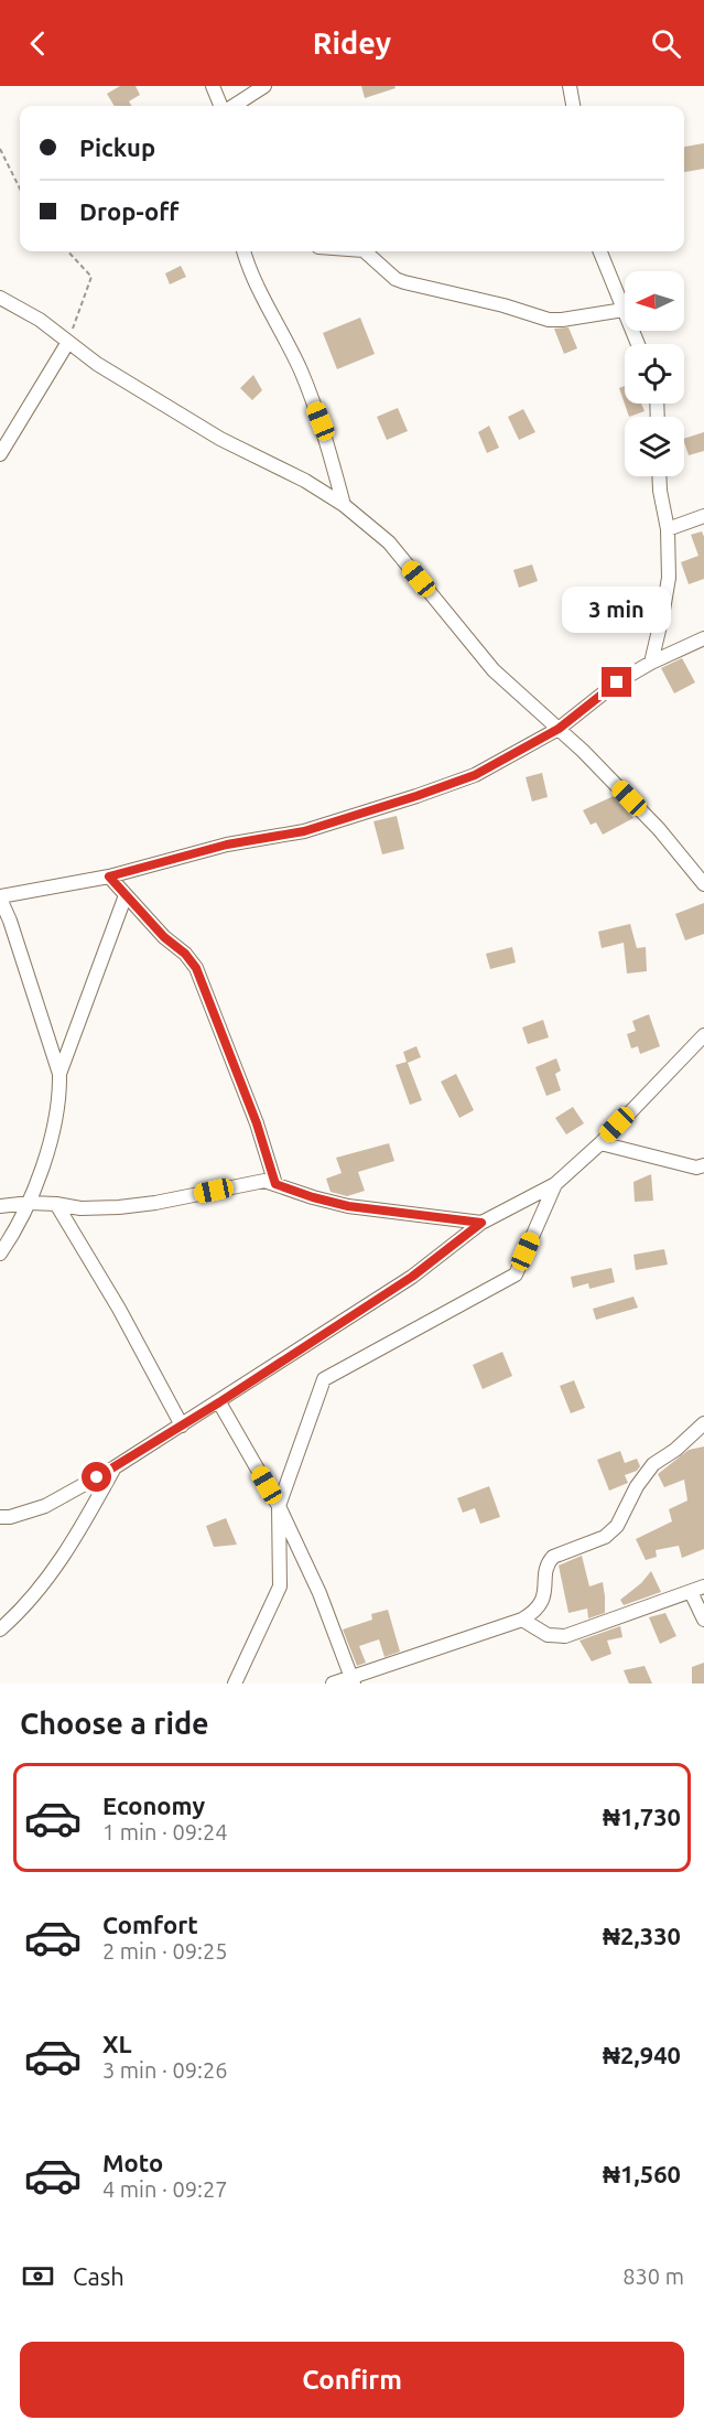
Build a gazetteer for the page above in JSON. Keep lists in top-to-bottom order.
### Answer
{
  "north": "left",
  "page": {
    "header": "Ridey",
    "banner": ["Pickup", "Drop-off"],
    "bubble": "3 min",
    "heading": "Choose a ride",
    "list": [
      {
        "name": "Economy",
        "note": "1 min · 09:24",
        "value": "₦1,730"
      },
      {
        "name": "Comfort",
        "note": "2 min · 09:25",
        "value": "₦2,330"
      },
      {
        "name": "XL",
        "note": "3 min · 09:26",
        "value": "₦2,940"
      },
      {
        "name": "Moto",
        "note": "4 min · 09:27",
        "value": "₦1,560"
      }
    ],
    "pay": ["Cash", "830 m"],
    "buttons": "Confirm"
  }
}
